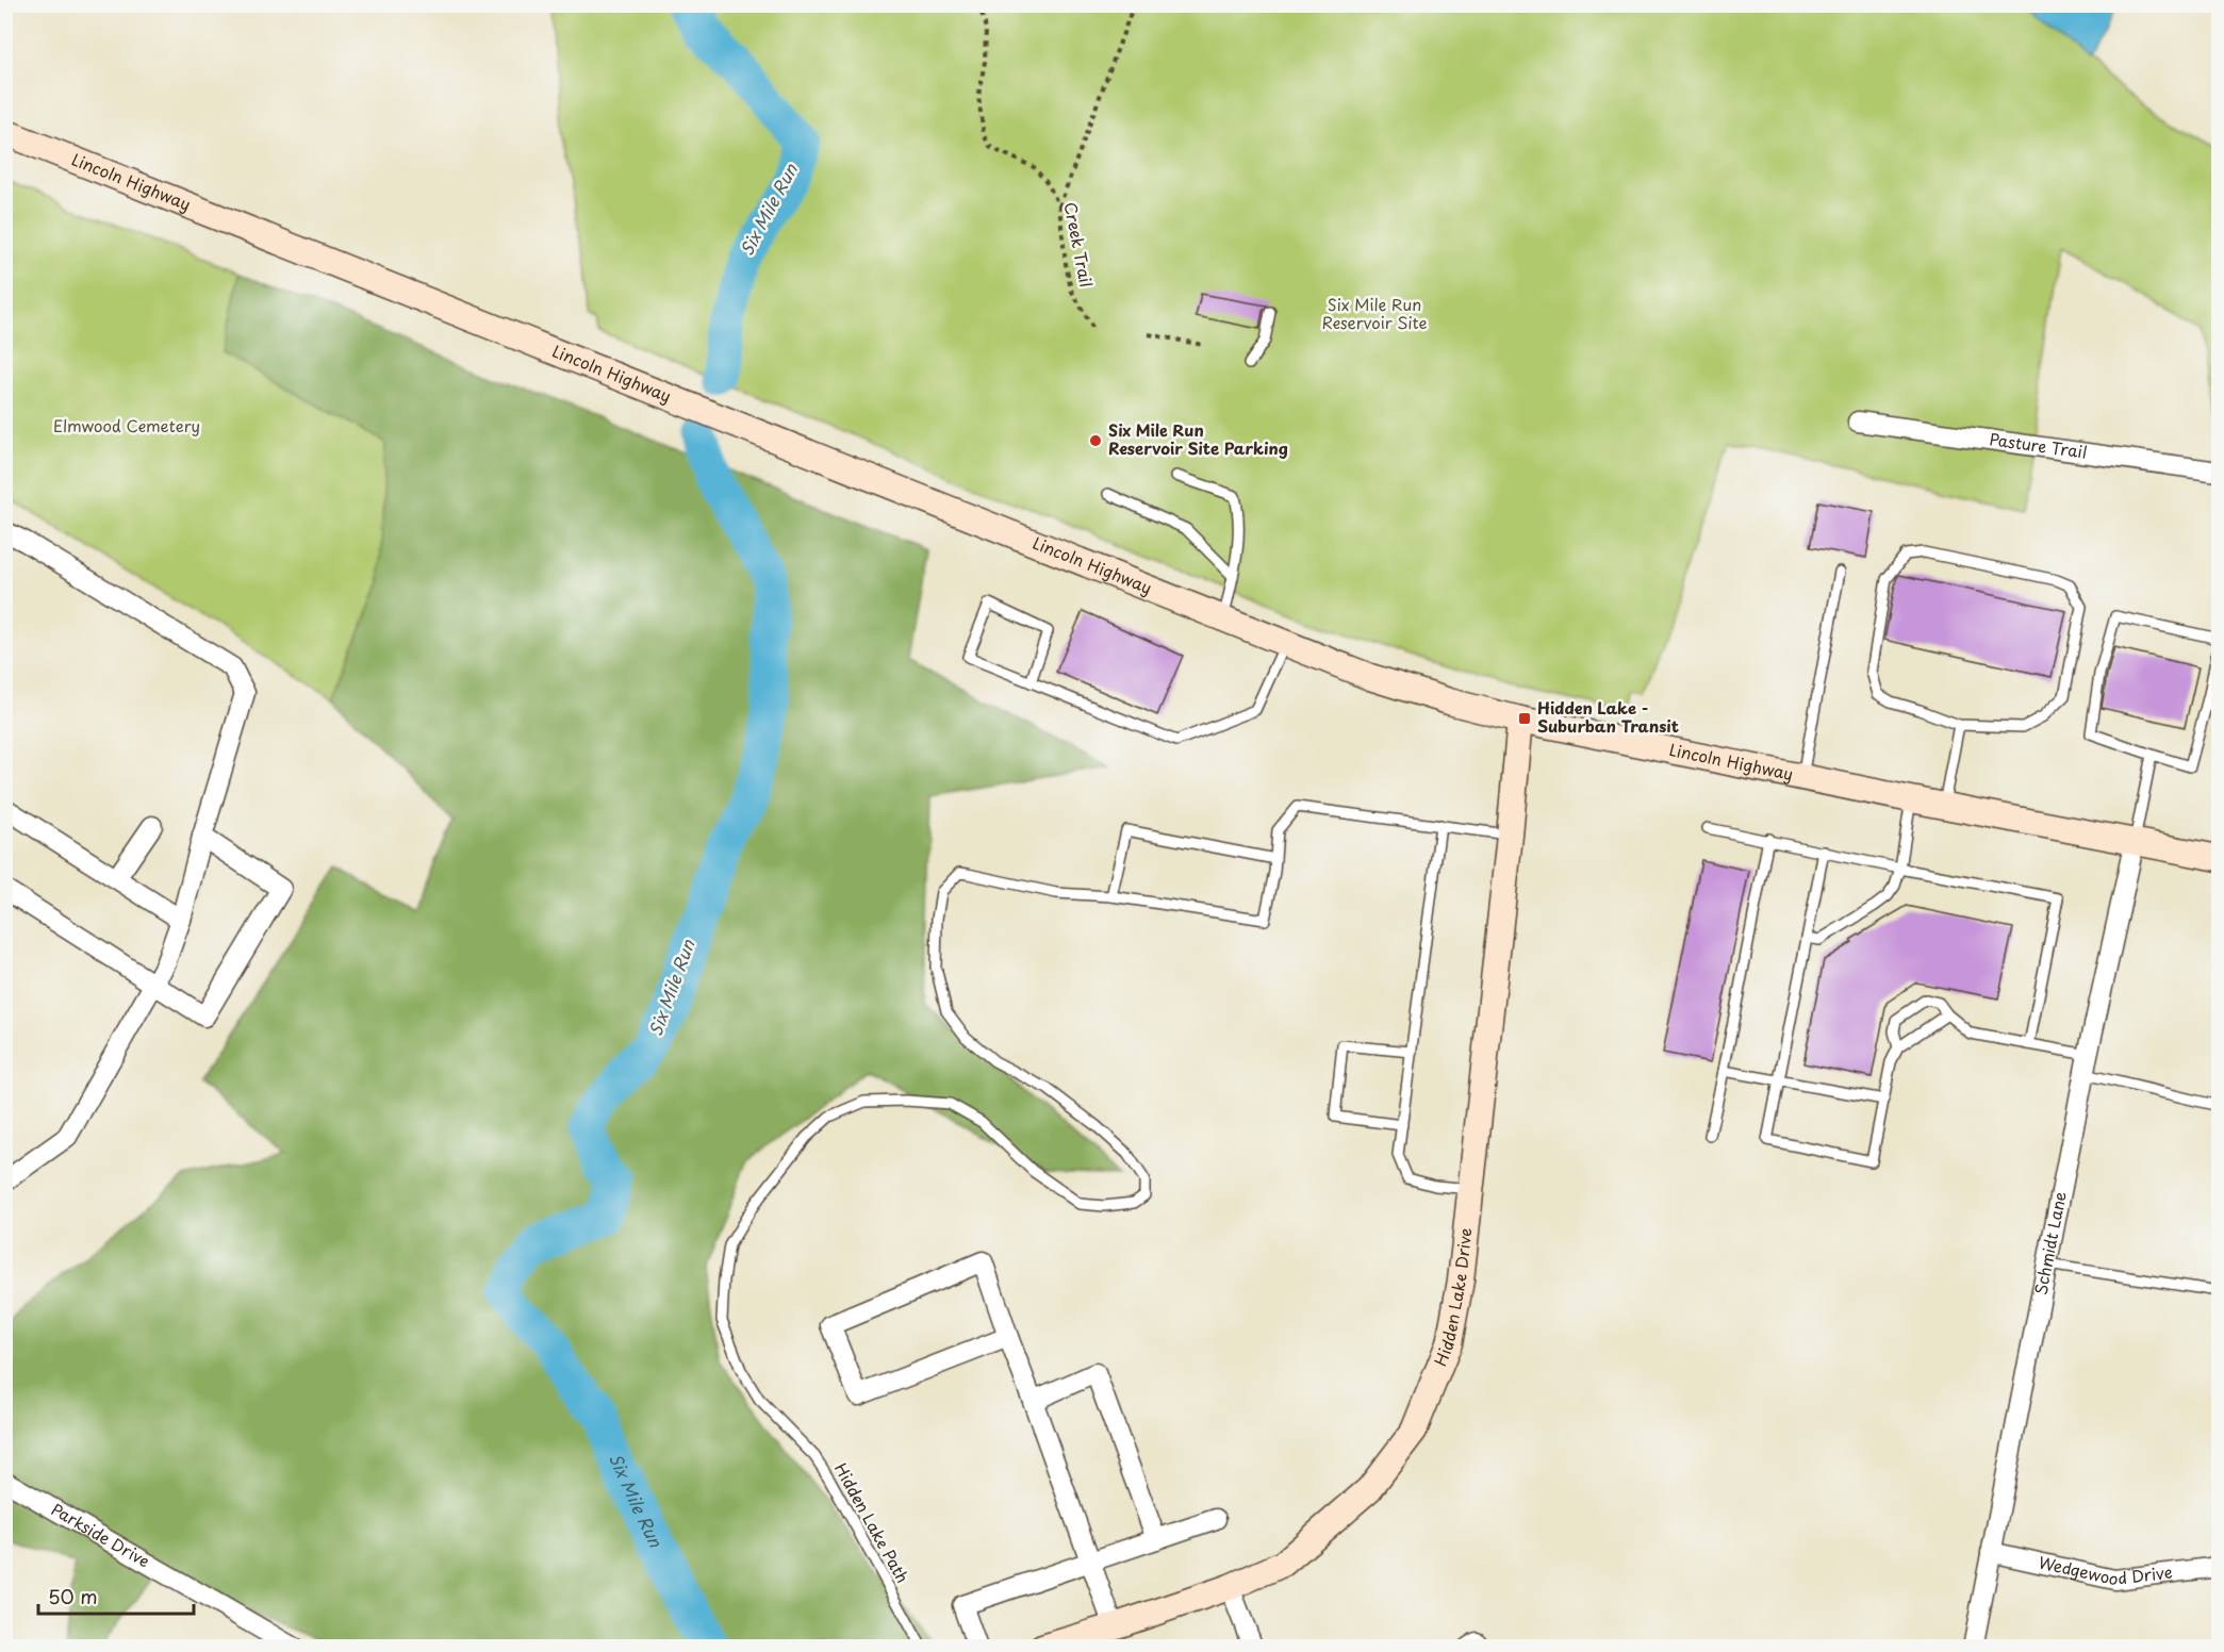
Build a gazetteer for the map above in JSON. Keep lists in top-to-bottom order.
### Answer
{
  "streets": {
    "main road": ["Lincoln Highway", "Hidden Lake Drive"],
    "street": [
      "Pasture Trail",
      "Schmidt Lane",
      "Parkside Drive",
      "Wedgewood Drive"
    ],
    "lane": ["Hidden Lake Path"],
    "path": ["Creek Trail"]
  },
  "crossings": [
    ["Lincoln Highway", "Schmidt Lane"],
    ["Lincoln Highway", "Hidden Lake Drive"],
    ["Schmidt Lane", "Wedgewood Drive"]
  ],
  "water": ["Six Mile Run"],
  "parks": ["Six Mile Run Reservoir Site", "Elmwood Cemetery"],
  "places": {
    "other": ["Six Mile Run Reservoir Site Parking"],
    "transit": ["Hidden Lake - Suburban Transit"]
  },
  "scale_bar": "50 m"
}
